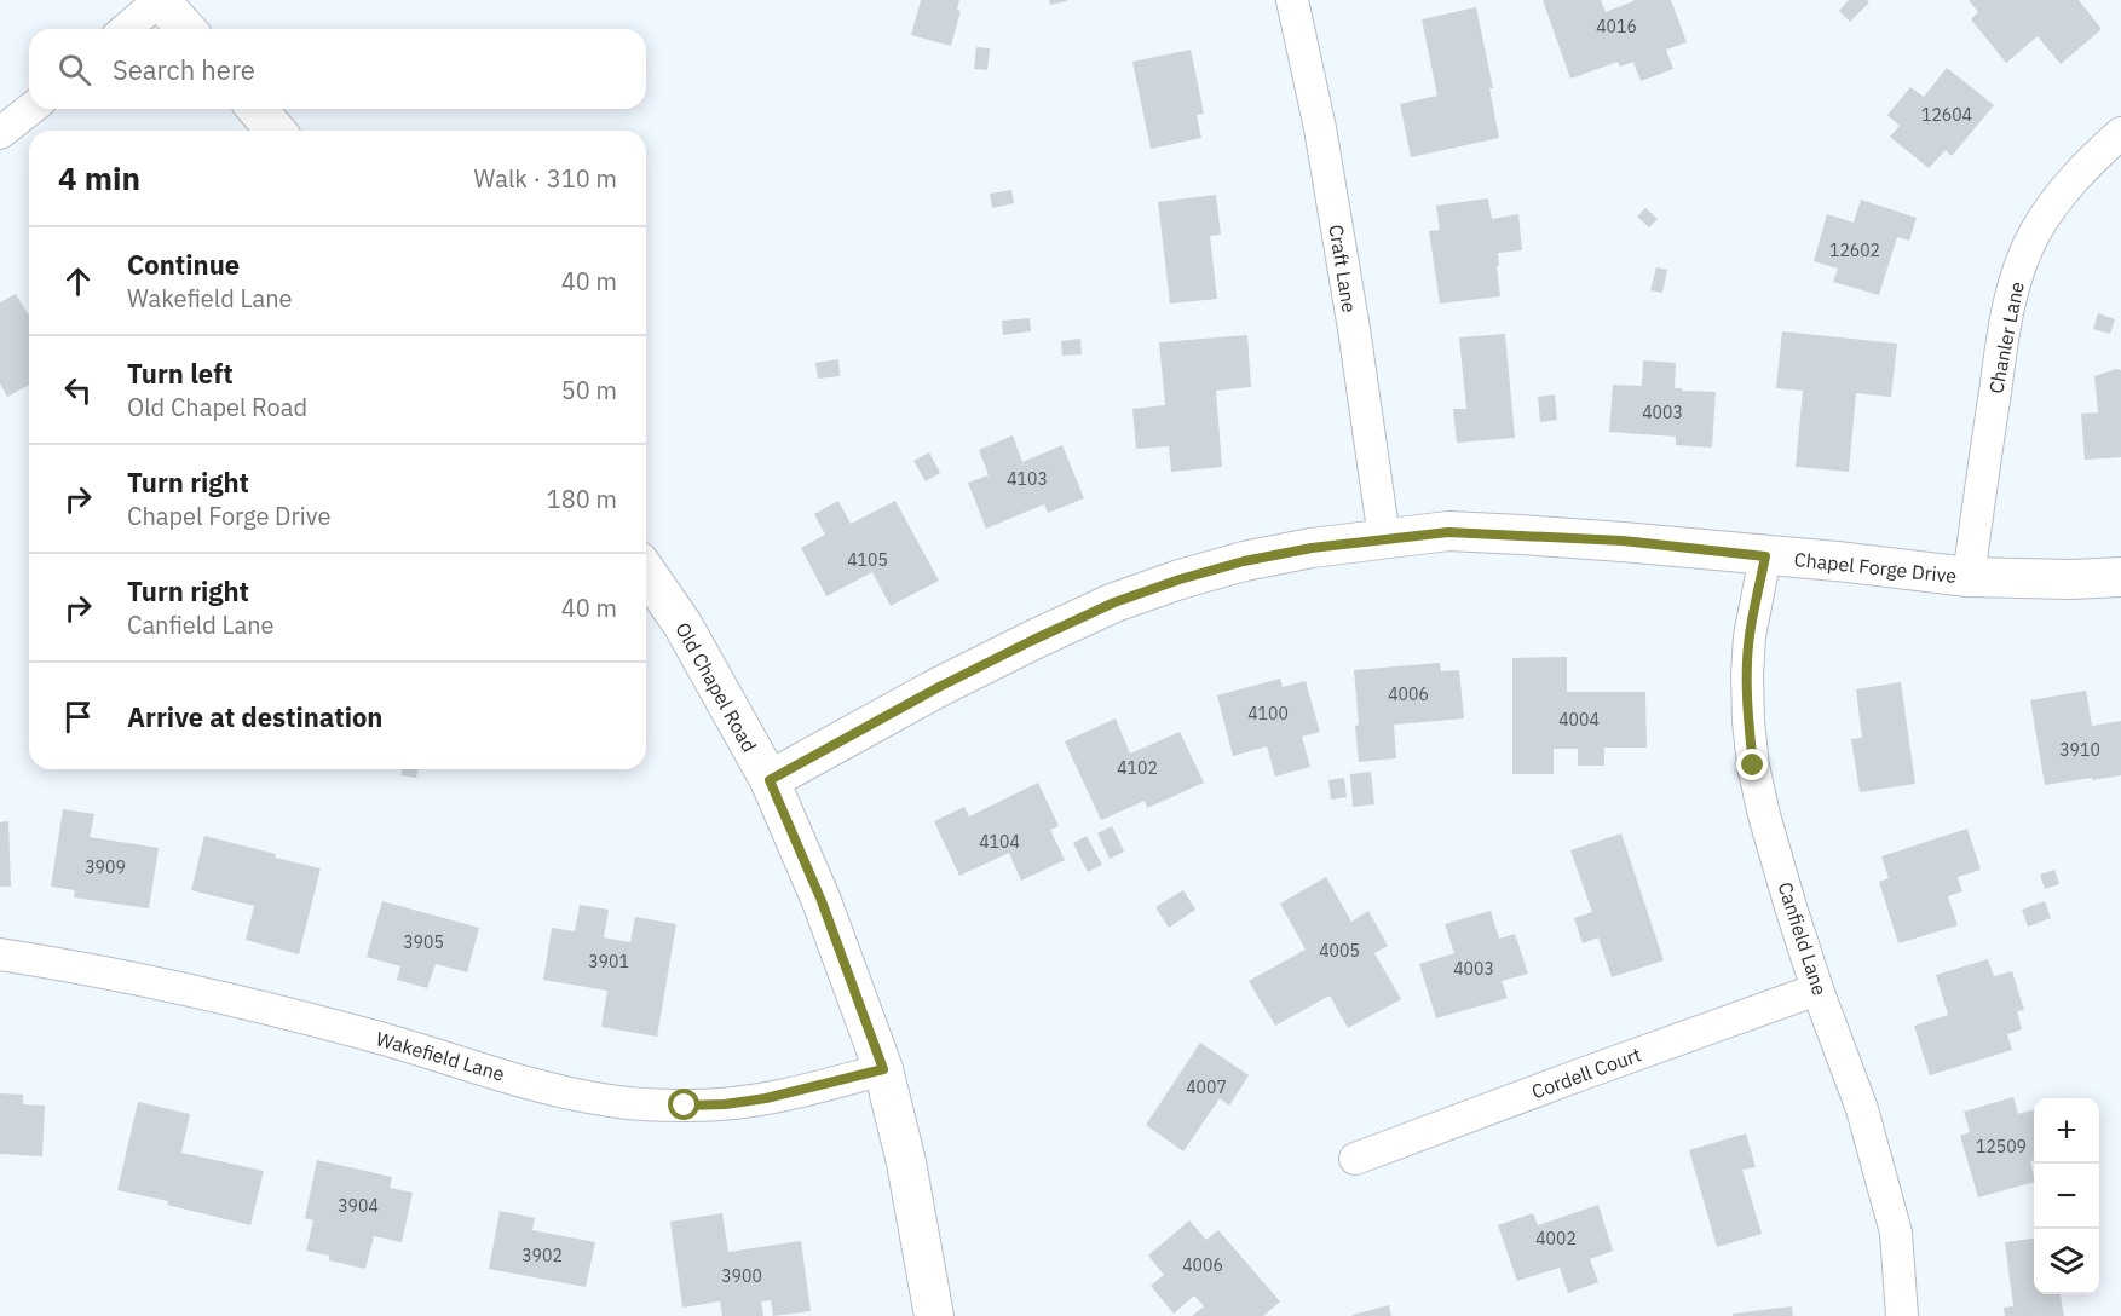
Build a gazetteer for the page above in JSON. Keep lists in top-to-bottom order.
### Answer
{
  "streets": {
    "street": [
      "Craft Lane",
      "Chanler Lane",
      "Chapel Forge Drive",
      "Old Chapel Road",
      "Canfield Lane",
      "Wakefield Lane",
      "Cordell Court"
    ]
  },
  "crossings": [
    ["Craft Lane", "Chapel Forge Drive"],
    ["Chanler Lane", "Chapel Forge Drive"],
    ["Chapel Forge Drive", "Old Chapel Road"],
    ["Chapel Forge Drive", "Canfield Lane"],
    ["Old Chapel Road", "Wakefield Lane"],
    ["Canfield Lane", "Cordell Court"]
  ],
  "house_numbers": [
    "4016",
    "12604",
    "12602",
    "4003",
    "4103",
    "4105",
    "4006",
    "4100",
    "4004",
    "3910",
    "4102",
    "4104",
    "3909",
    "3905",
    "4005",
    "3901",
    "4003",
    "4007",
    "12509",
    "3904",
    "4002",
    "3902",
    "4006",
    "3900"
  ],
  "page": {
    "search": "Search here",
    "heading": ["4 min", "Walk · 310 m"],
    "list": [
      ["Continue", "Wakefield Lane", "40 m"],
      ["Turn left", "Old Chapel Road", "50 m"],
      ["Turn right", "Chapel Forge Drive", "180 m"],
      ["Turn right", "Canfield Lane", "40 m"],
      "Arrive at destination"
    ],
    "map_buttons": ["+", "−"]
  }
}
